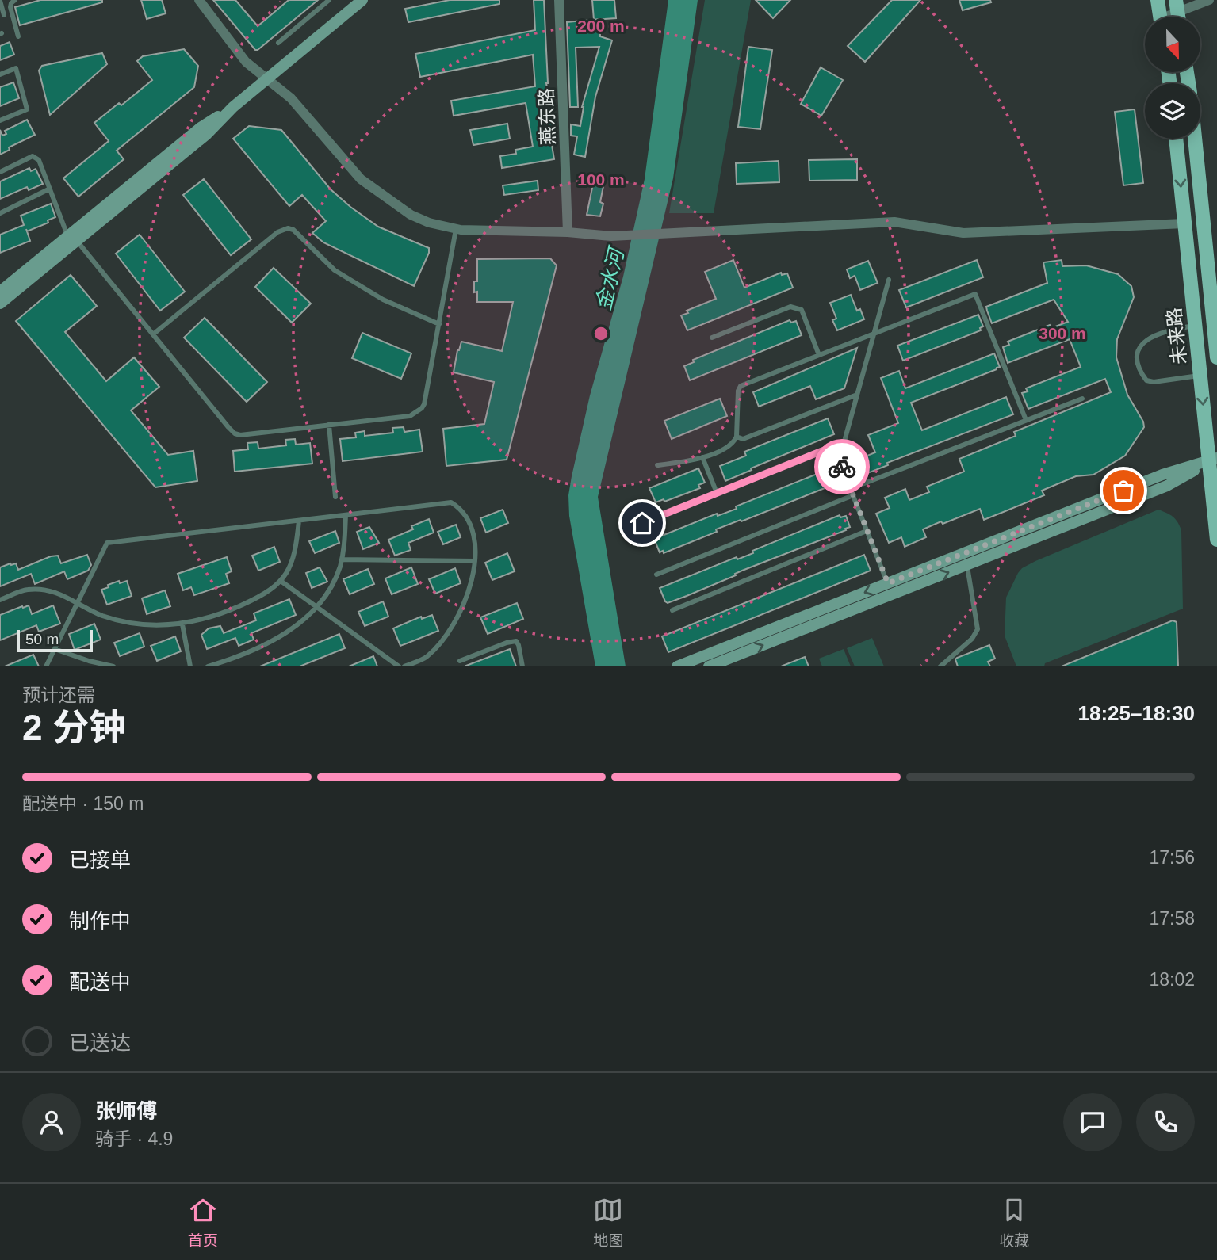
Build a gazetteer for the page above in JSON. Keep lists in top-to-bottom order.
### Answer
{
  "streets": {
    "main road": ["未来路"],
    "street": ["燕东路"]
  },
  "water": ["金水河"],
  "scale_bar": "50 m",
  "north": "bottom",
  "page": {
    "scale": "50 m",
    "heading": ["2 分钟", "预计还需", "18:25–18:30"],
    "panel": ["张师傅", "骑手 · 4.9"],
    "bar": "配送中 · 150 m",
    "list": [
      ["已接单", "17:56"],
      ["制作中", "17:58"],
      ["配送中", "18:02"],
      "已送达"
    ],
    "tabs": ["首页", "地图", "收藏"]
  },
  "rings": ["200 m", "100 m", "300 m"]
}
